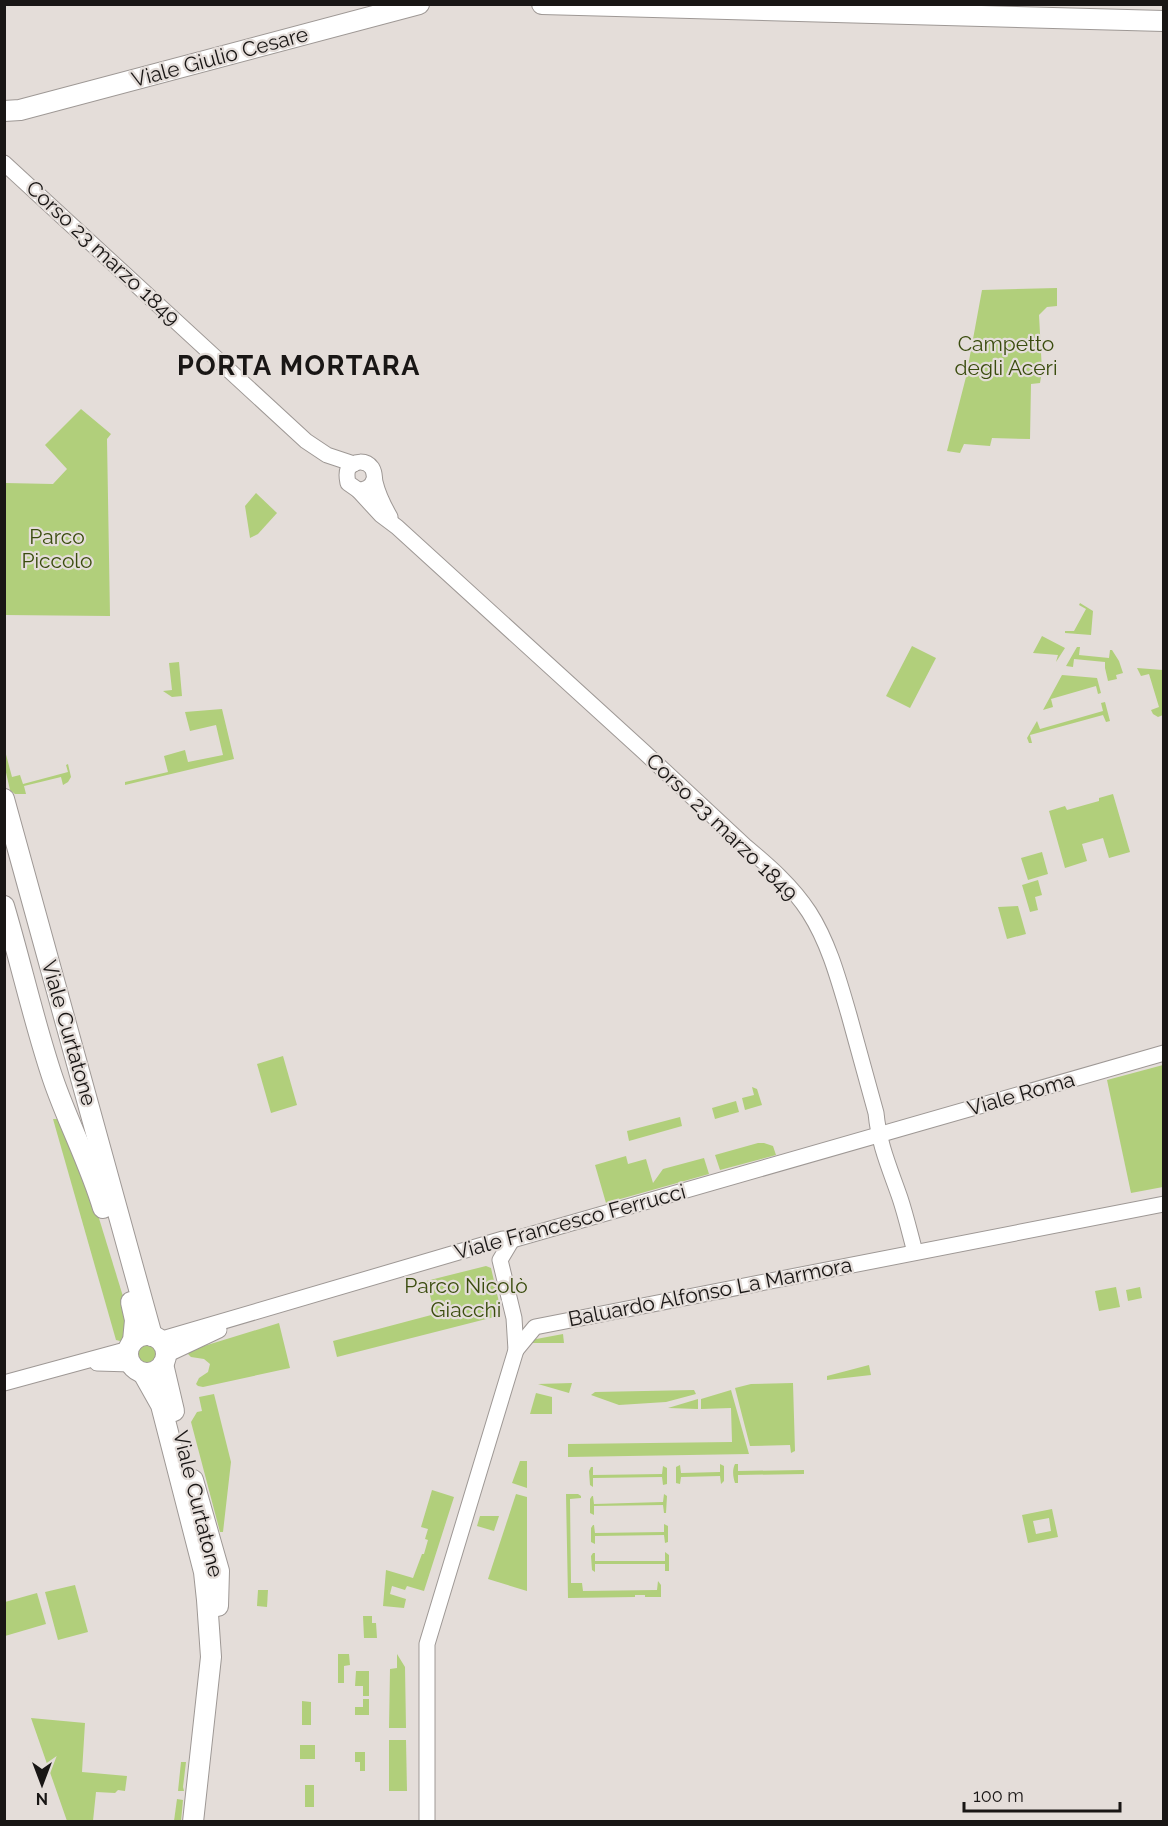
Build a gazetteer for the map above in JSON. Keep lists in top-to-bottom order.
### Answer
{
  "streets": {
    "main road": ["Viale Giulio Cesare", "Viale Curtatone"],
    "street": [
      "Corso 23 marzo 1849",
      "Viale Roma",
      "Viale Francesco Ferrucci",
      "Baluardo Alfonso La Marmora"
    ]
  },
  "crossings": [
    ["Corso 23 marzo 1849", "Viale Roma"],
    ["Corso 23 marzo 1849", "Viale Francesco Ferrucci"],
    ["Corso 23 marzo 1849", "Baluardo Alfonso La Marmora"],
    ["Viale Curtatone", "Viale Francesco Ferrucci"],
    ["Viale Roma", "Viale Francesco Ferrucci"]
  ],
  "districts": ["PORTA MORTARA"],
  "parks": ["Campetto degli Aceri", "Parco Piccolo", "Parco Nicolò Giacchi"],
  "scale_bar": "100 m",
  "north": "bottom"
}
